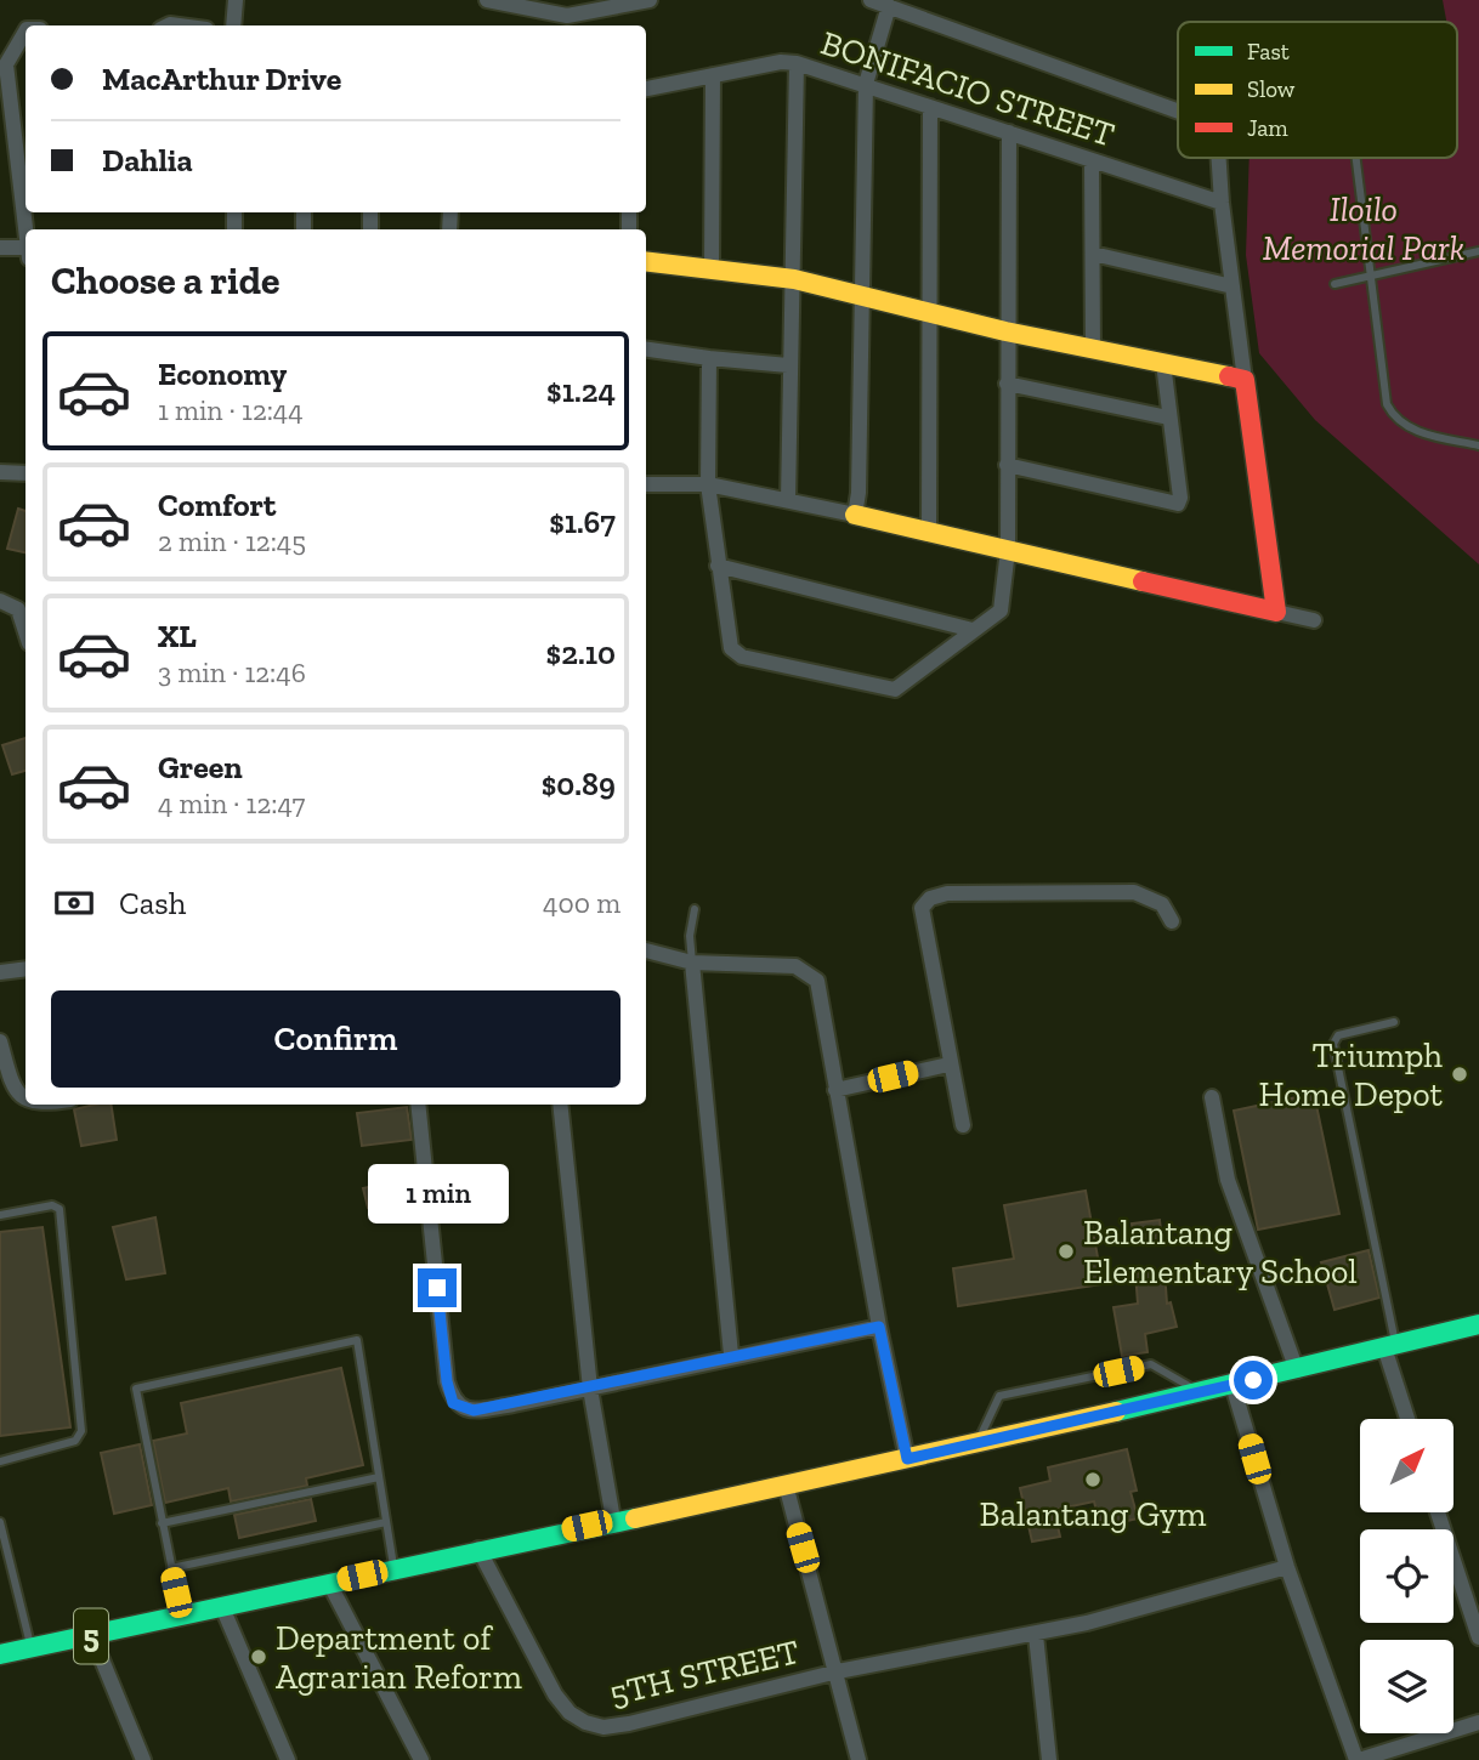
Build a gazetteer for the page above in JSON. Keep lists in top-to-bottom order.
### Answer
{
  "streets": {
    "main road": ["5"],
    "street": ["BONIFACIO STREET", "5TH STREET"]
  },
  "crossings": [
    ["5", "5TH STREET"]
  ],
  "parks": ["Iloilo Memorial Park"],
  "places": [
    "Triumph Home Depot",
    "Balantang Elementary School",
    "Balantang Gym",
    "Department of Agrarian Reform"
  ],
  "legend": ["Fast", "Slow", "Jam"],
  "north": "top right",
  "page": {
    "banner": ["MacArthur Drive", "Dahlia"],
    "heading": "Choose a ride",
    "list": [
      {
        "name": "Economy",
        "note": "1 min · 12:44",
        "value": "$1.24"
      },
      {
        "name": "Comfort",
        "note": "2 min · 12:45",
        "value": "$1.67"
      },
      {
        "name": "XL",
        "note": "3 min · 12:46",
        "value": "$2.10"
      },
      {
        "name": "Green",
        "note": "4 min · 12:47",
        "value": "$0.89"
      }
    ],
    "pay": ["Cash", "400 m"],
    "buttons": "Confirm",
    "bubble": "1 min"
  }
}
